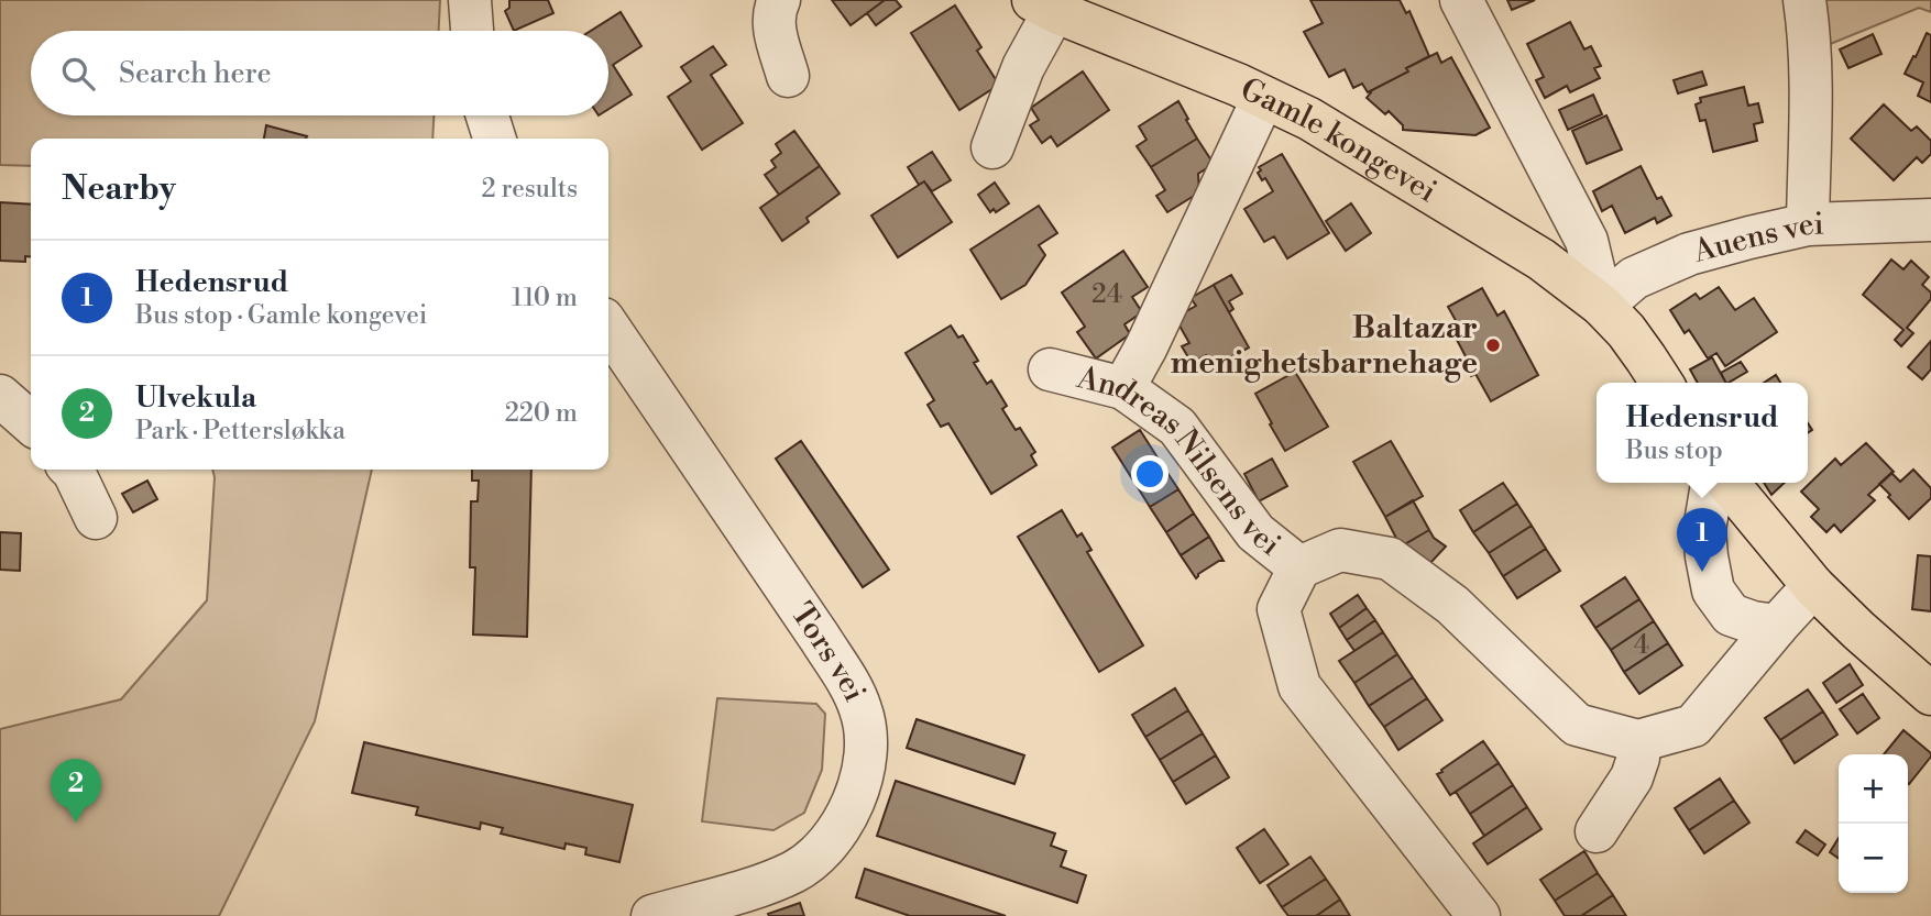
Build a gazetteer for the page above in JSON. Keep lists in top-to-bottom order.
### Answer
{
  "streets": {
    "main road": ["Gamle kongevei"],
    "street": ["Auens vei", "Andreas Nilsens vei", "Tors vei"]
  },
  "crossings": [
    ["Gamle kongevei", "Auens vei"]
  ],
  "places": ["Baltazar menighetsbarnehage"],
  "house_numbers": ["24", "4"],
  "page": {
    "search": "Search here",
    "heading": ["Nearby", "2 results"],
    "list": [
      {
        "mark": "1",
        "name": "Hedensrud",
        "note": "Bus stop · Gamle kongevei",
        "value": "110 m"
      },
      {
        "mark": "2",
        "name": "Ulvekula",
        "note": "Park · Pettersløkka",
        "value": "220 m"
      }
    ],
    "popup": ["Hedensrud", "Bus stop"],
    "pins": ["1", "2"],
    "map_buttons": ["+", "−"]
  }
}
